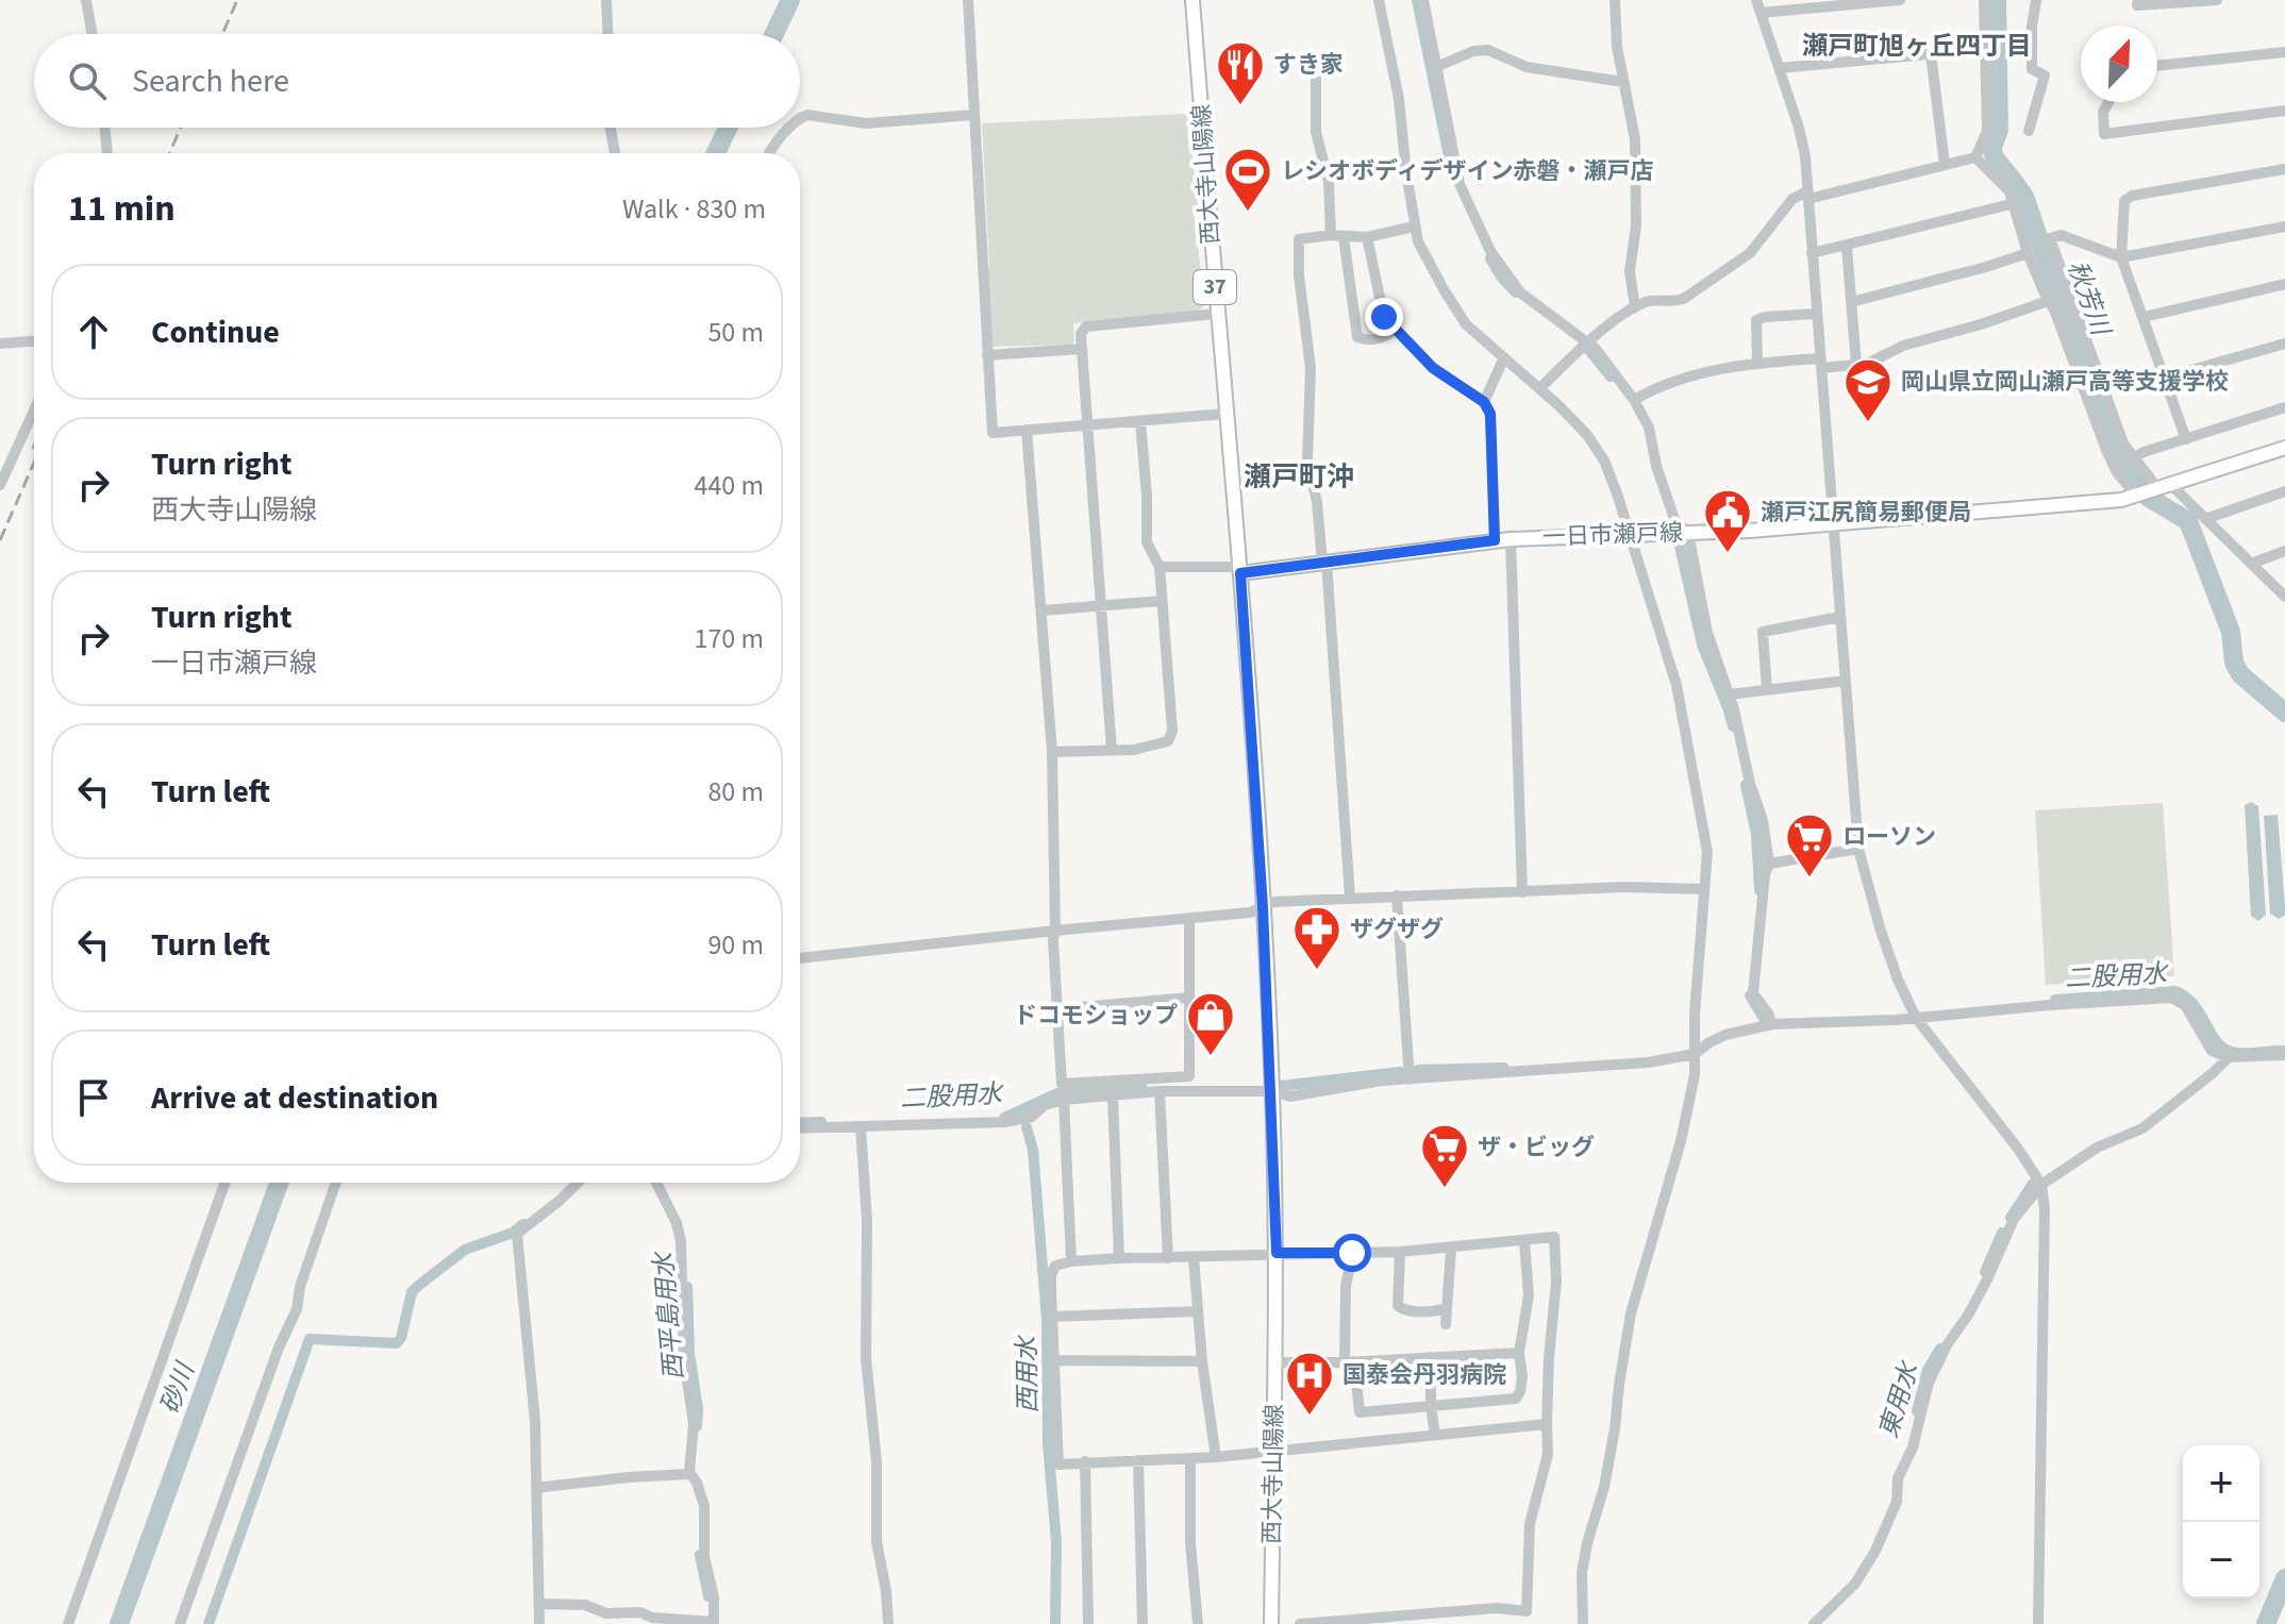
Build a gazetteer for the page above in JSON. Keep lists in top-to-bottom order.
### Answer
{
  "streets": {
    "main road": ["西大寺山陽線", "37", "一日市瀬戸線"]
  },
  "crossings": [
    ["西大寺山陽線", "一日市瀬戸線"]
  ],
  "districts": ["瀬戸町旭ヶ丘四丁目", "瀬戸町沖"],
  "water": [
    "秋芳川",
    "二股用水",
    "西平島用水",
    "西用水",
    "砂川",
    "東用水"
  ],
  "places": {
    "restaurant": ["すき家"],
    "sports": ["レシオボディデザイン赤磐・瀬戸店"],
    "school or university": ["岡山県立岡山瀬戸高等支援学校"],
    "public building": ["瀬戸江尻簡易郵便局"],
    "supermarket": ["ローソン", "ザ・ビッグ"],
    "pharmacy": ["ザグザグ"],
    "shop": ["ドコモショップ"],
    "hospital": ["国泰会丹羽病院"]
  },
  "north": "top right",
  "page": {
    "search": "Search here",
    "heading": ["11 min", "Walk · 830 m"],
    "list": [
      ["Continue", "50 m"],
      ["Turn right", "西大寺山陽線", "440 m"],
      ["Turn right", "一日市瀬戸線", "170 m"],
      ["Turn left", "80 m"],
      ["Turn left", "90 m"],
      "Arrive at destination"
    ],
    "map_buttons": ["+", "−"]
  }
}
